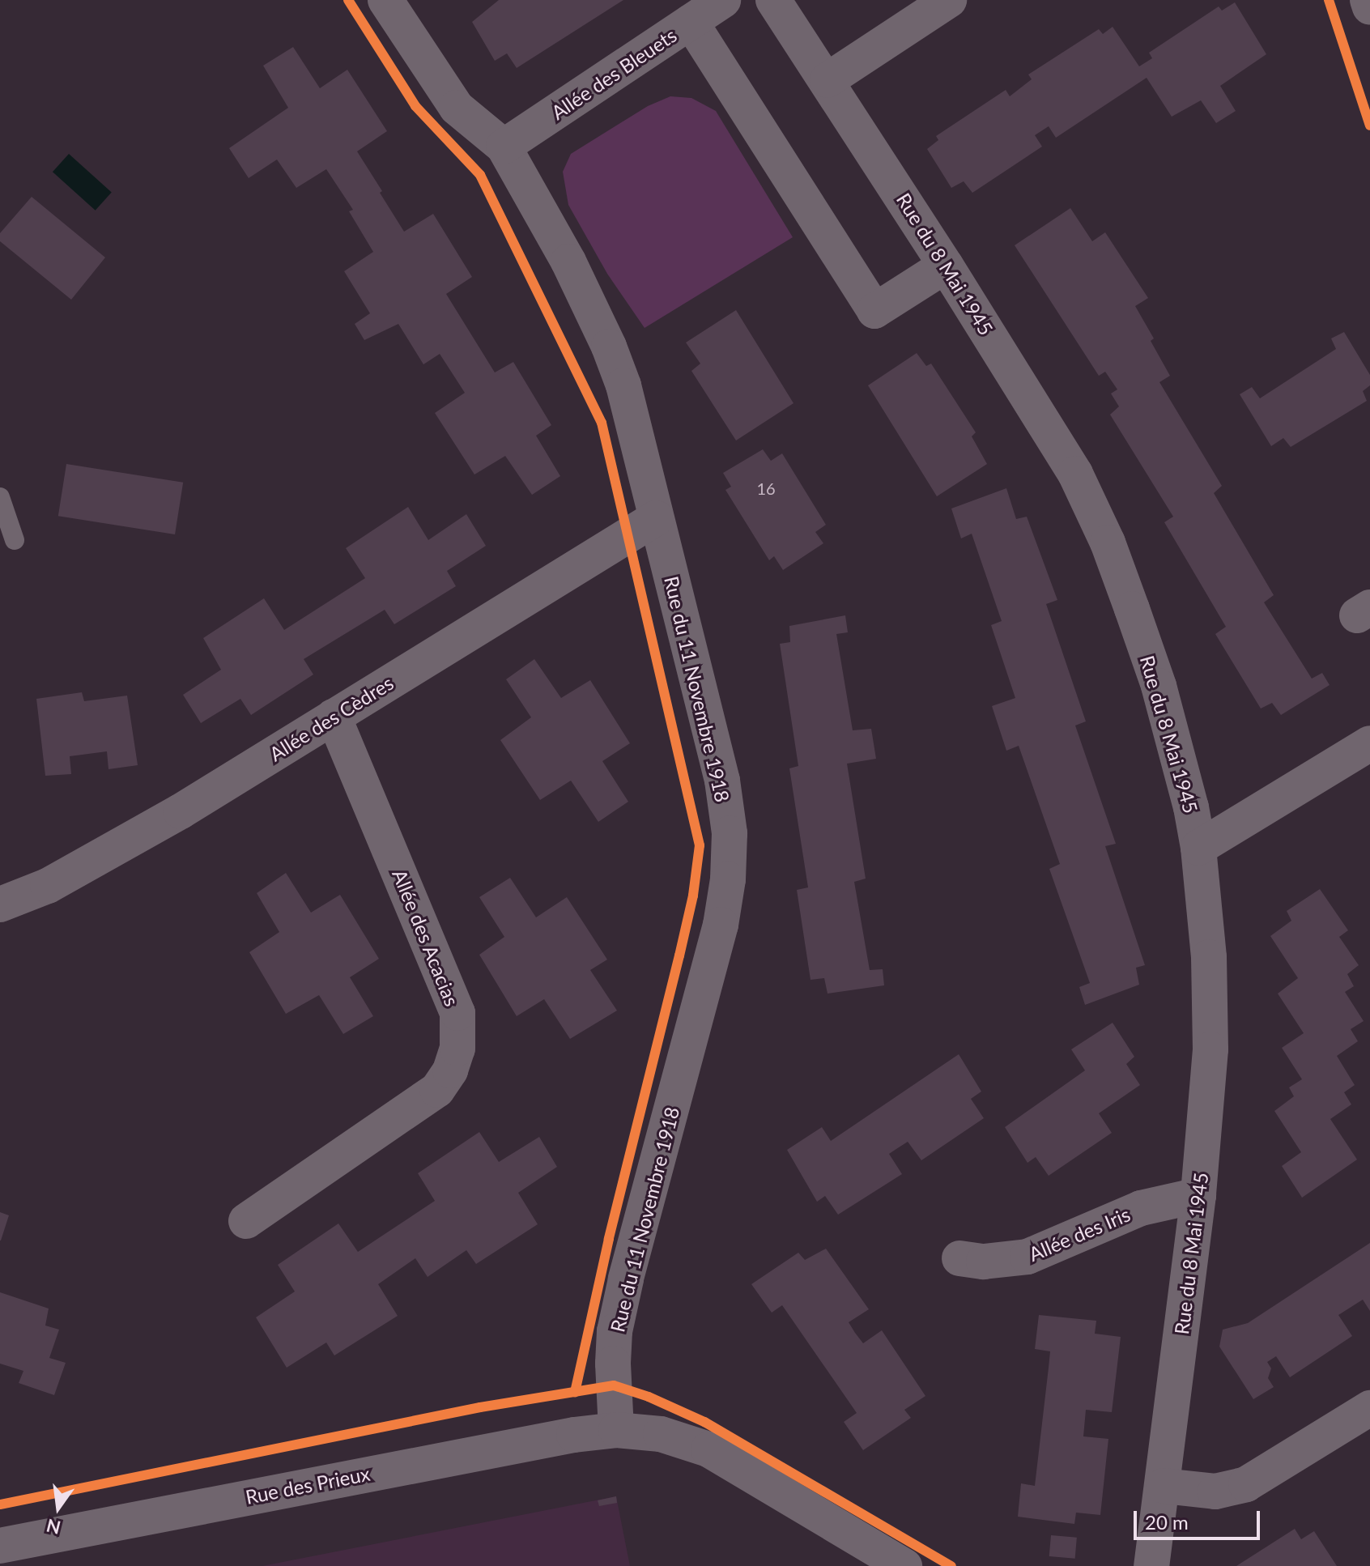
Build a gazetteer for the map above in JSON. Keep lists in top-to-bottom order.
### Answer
{
  "streets": {
    "street": [
      "Allée des Bleuets",
      "Rue du 8 Mai 1945",
      "Rue du 11 Novembre 1918",
      "Allée des Cèdres",
      "Allée des Acacias",
      "Allée des Iris",
      "Rue des Prieux"
    ]
  },
  "crossings": [
    ["Allée des Bleuets", "Rue du 11 Novembre 1918"],
    ["Rue du 8 Mai 1945", "Allée des Iris"],
    ["Rue du 11 Novembre 1918", "Allée des Cèdres"],
    ["Rue du 11 Novembre 1918", "Rue des Prieux"],
    ["Allée des Cèdres", "Allée des Acacias"]
  ],
  "house_numbers": ["16"],
  "scale_bar": "20 m",
  "north": "bottom"
}
